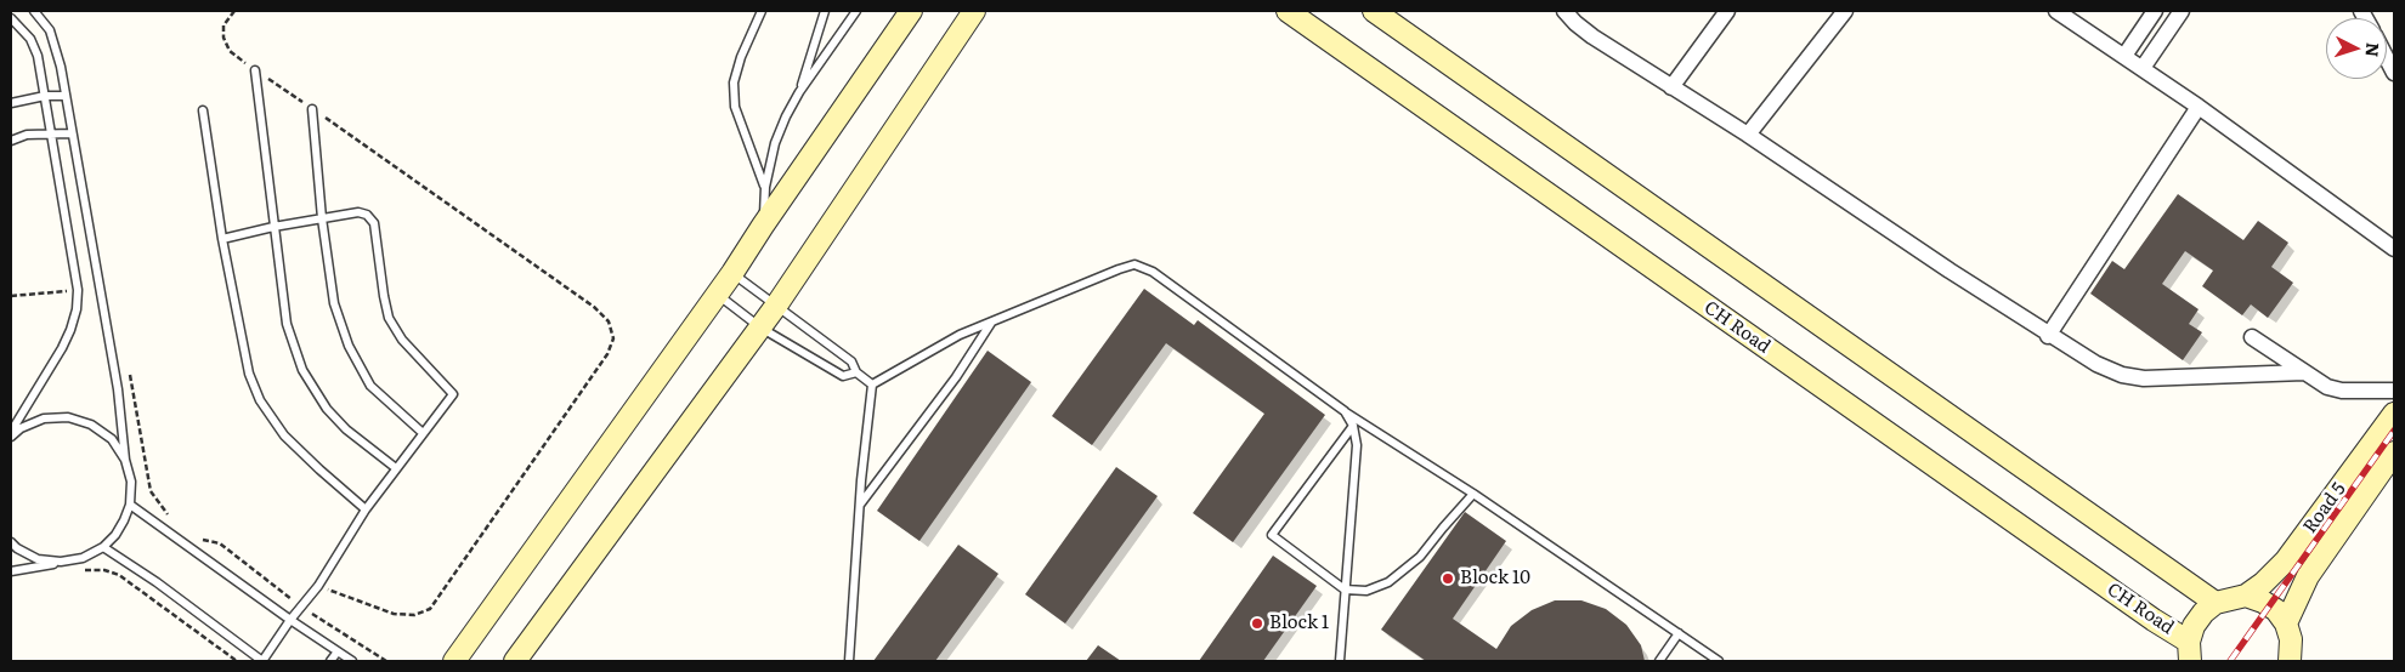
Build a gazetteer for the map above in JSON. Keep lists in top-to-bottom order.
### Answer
{
  "streets": {
    "street": ["CH Road", "Road 5"]
  },
  "places": ["Block 10", "Block 1"],
  "north": "right"
}
